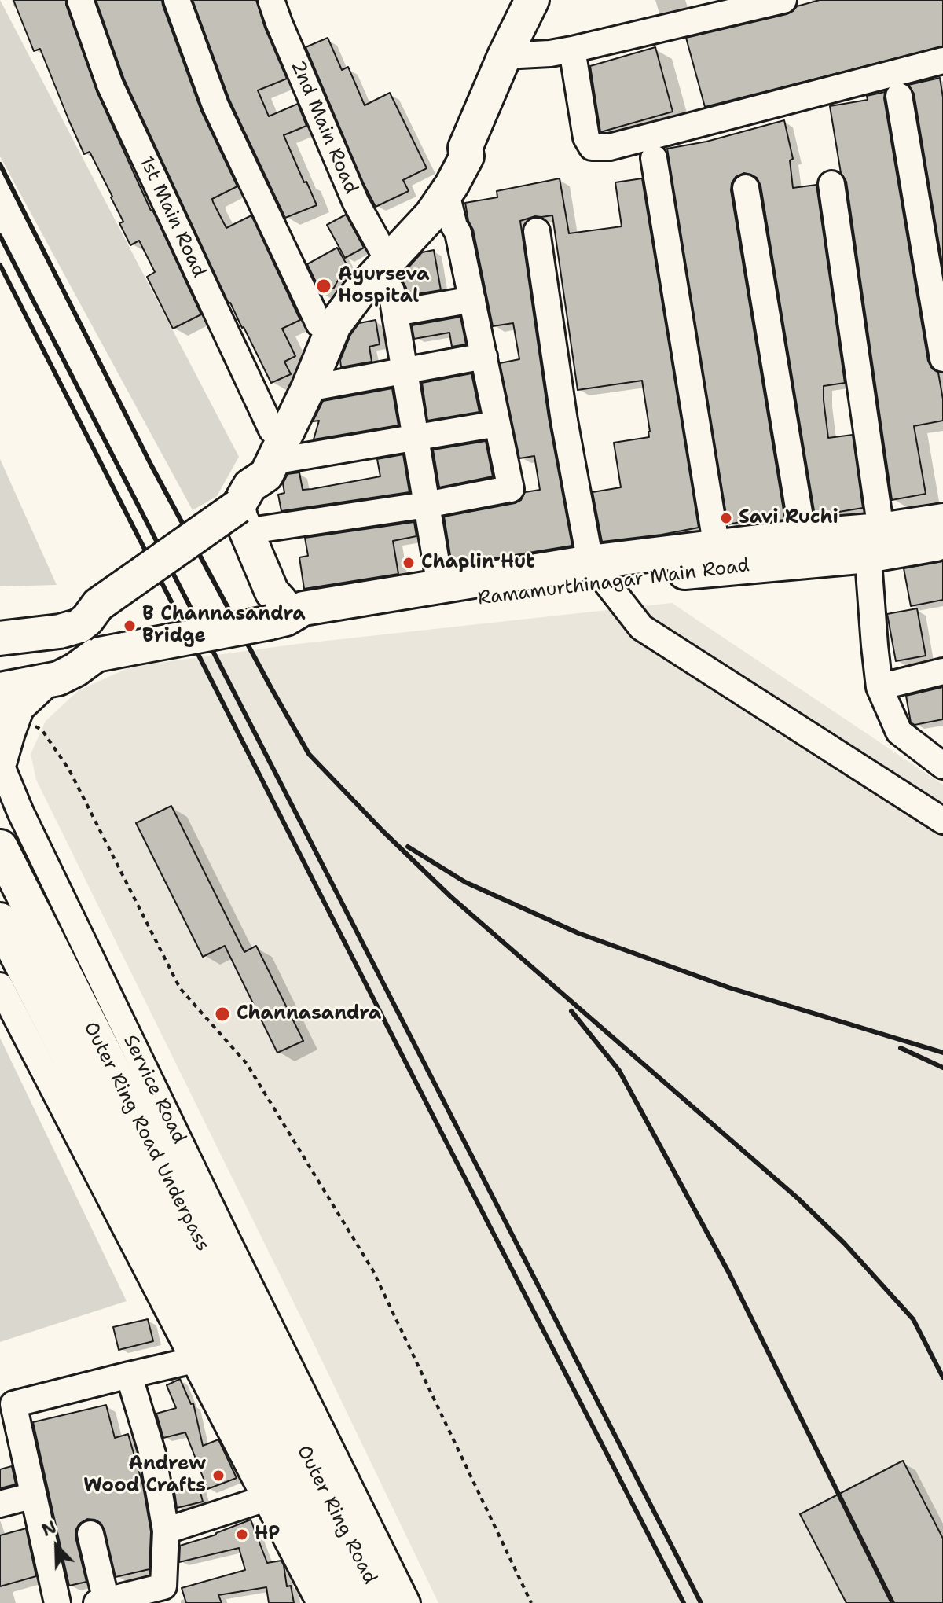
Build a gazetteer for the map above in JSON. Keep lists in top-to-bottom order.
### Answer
{
  "streets": {
    "highway": ["Outer Ring Road Underpass", "Outer Ring Road"],
    "main road": ["Ramamurthinagar Main Road"],
    "street": ["2nd Main Road", "1st Main Road", "Service Road"]
  },
  "crossings": [
    ["Service Road", "Outer Ring Road Underpass"],
    ["Service Road", "Outer Ring Road"],
    ["Outer Ring Road Underpass", "Outer Ring Road"]
  ],
  "places": [
    "Ayurseva Hospital",
    "Savi Ruchi",
    "Chaplin Hut",
    "B Channasandra Bridge",
    "Channasandra",
    "Andrew Wood Crafts",
    "HP"
  ],
  "north": "top left"
}
